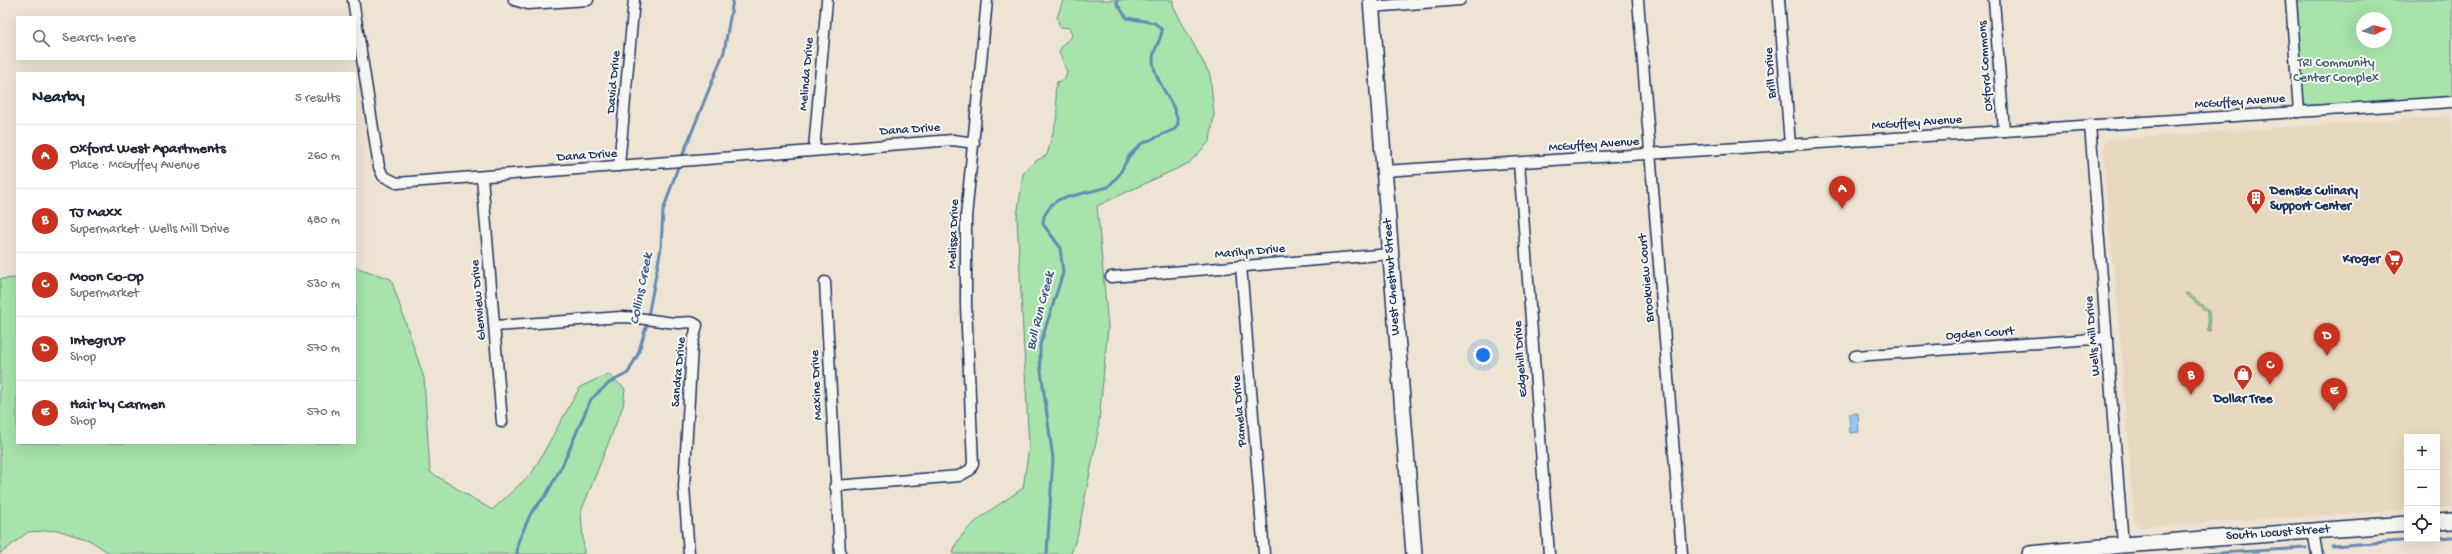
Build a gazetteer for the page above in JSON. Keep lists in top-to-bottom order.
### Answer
{
  "streets": {
    "main road": ["West Chestnut Street", "South Locust Street"],
    "street": [
      "Oxford Commons",
      "Brill Drive",
      "Melinda Drive",
      "David Drive",
      "McGuffey Avenue",
      "Dana Drive",
      "Melissa Drive",
      "Marilyn Drive",
      "Brookview Court",
      "Glenview Drive",
      "Ogden Court",
      "Wells Mill Drive",
      "Edgehill Drive",
      "Sandra Drive",
      "Maxine Drive",
      "Pamela Drive"
    ]
  },
  "crossings": [
    ["Oxford Commons", "McGuffey Avenue"],
    ["Brill Drive", "McGuffey Avenue"],
    ["Melinda Drive", "Dana Drive"],
    ["David Drive", "Dana Drive"],
    ["McGuffey Avenue", "West Chestnut Street"],
    ["McGuffey Avenue", "Brookview Court"],
    ["McGuffey Avenue", "Wells Mill Drive"],
    ["McGuffey Avenue", "Edgehill Drive"],
    ["Dana Drive", "Melissa Drive"],
    ["Dana Drive", "Glenview Drive"],
    ["Melissa Drive", "Maxine Drive"],
    ["Marilyn Drive", "West Chestnut Street"],
    ["Marilyn Drive", "Pamela Drive"],
    ["Glenview Drive", "Sandra Drive"],
    ["Ogden Court", "Wells Mill Drive"],
    ["Wells Mill Drive", "South Locust Street"]
  ],
  "water": ["Collins Creek", "Bull Run Creek"],
  "parks": ["TRI Community Center Complex"],
  "places": {
    "building": ["Demske Culinary Support Center"],
    "supermarket": ["Kroger"],
    "shop": ["Dollar Tree"]
  },
  "north": "right",
  "page": {
    "search": "Search here",
    "heading": ["Nearby", "5 results"],
    "list": [
      {
        "mark": "A",
        "name": "Oxford West Apartments",
        "note": "Place · McGuffey Avenue",
        "value": "260 m"
      },
      {
        "mark": "B",
        "name": "TJ Maxx",
        "note": "Supermarket · Wells Mill Drive",
        "value": "480 m"
      },
      {
        "mark": "C",
        "name": "Moon Co-Op",
        "note": "Supermarket",
        "value": "530 m"
      },
      {
        "mark": "D",
        "name": "IntegrUP",
        "note": "Shop",
        "value": "570 m"
      },
      {
        "mark": "E",
        "name": "Hair by Carmen",
        "note": "Shop",
        "value": "570 m"
      }
    ],
    "pins": [
      "A",
      "D",
      "C",
      "B",
      "E"
    ],
    "map_buttons": ["+", "−"]
  }
}
